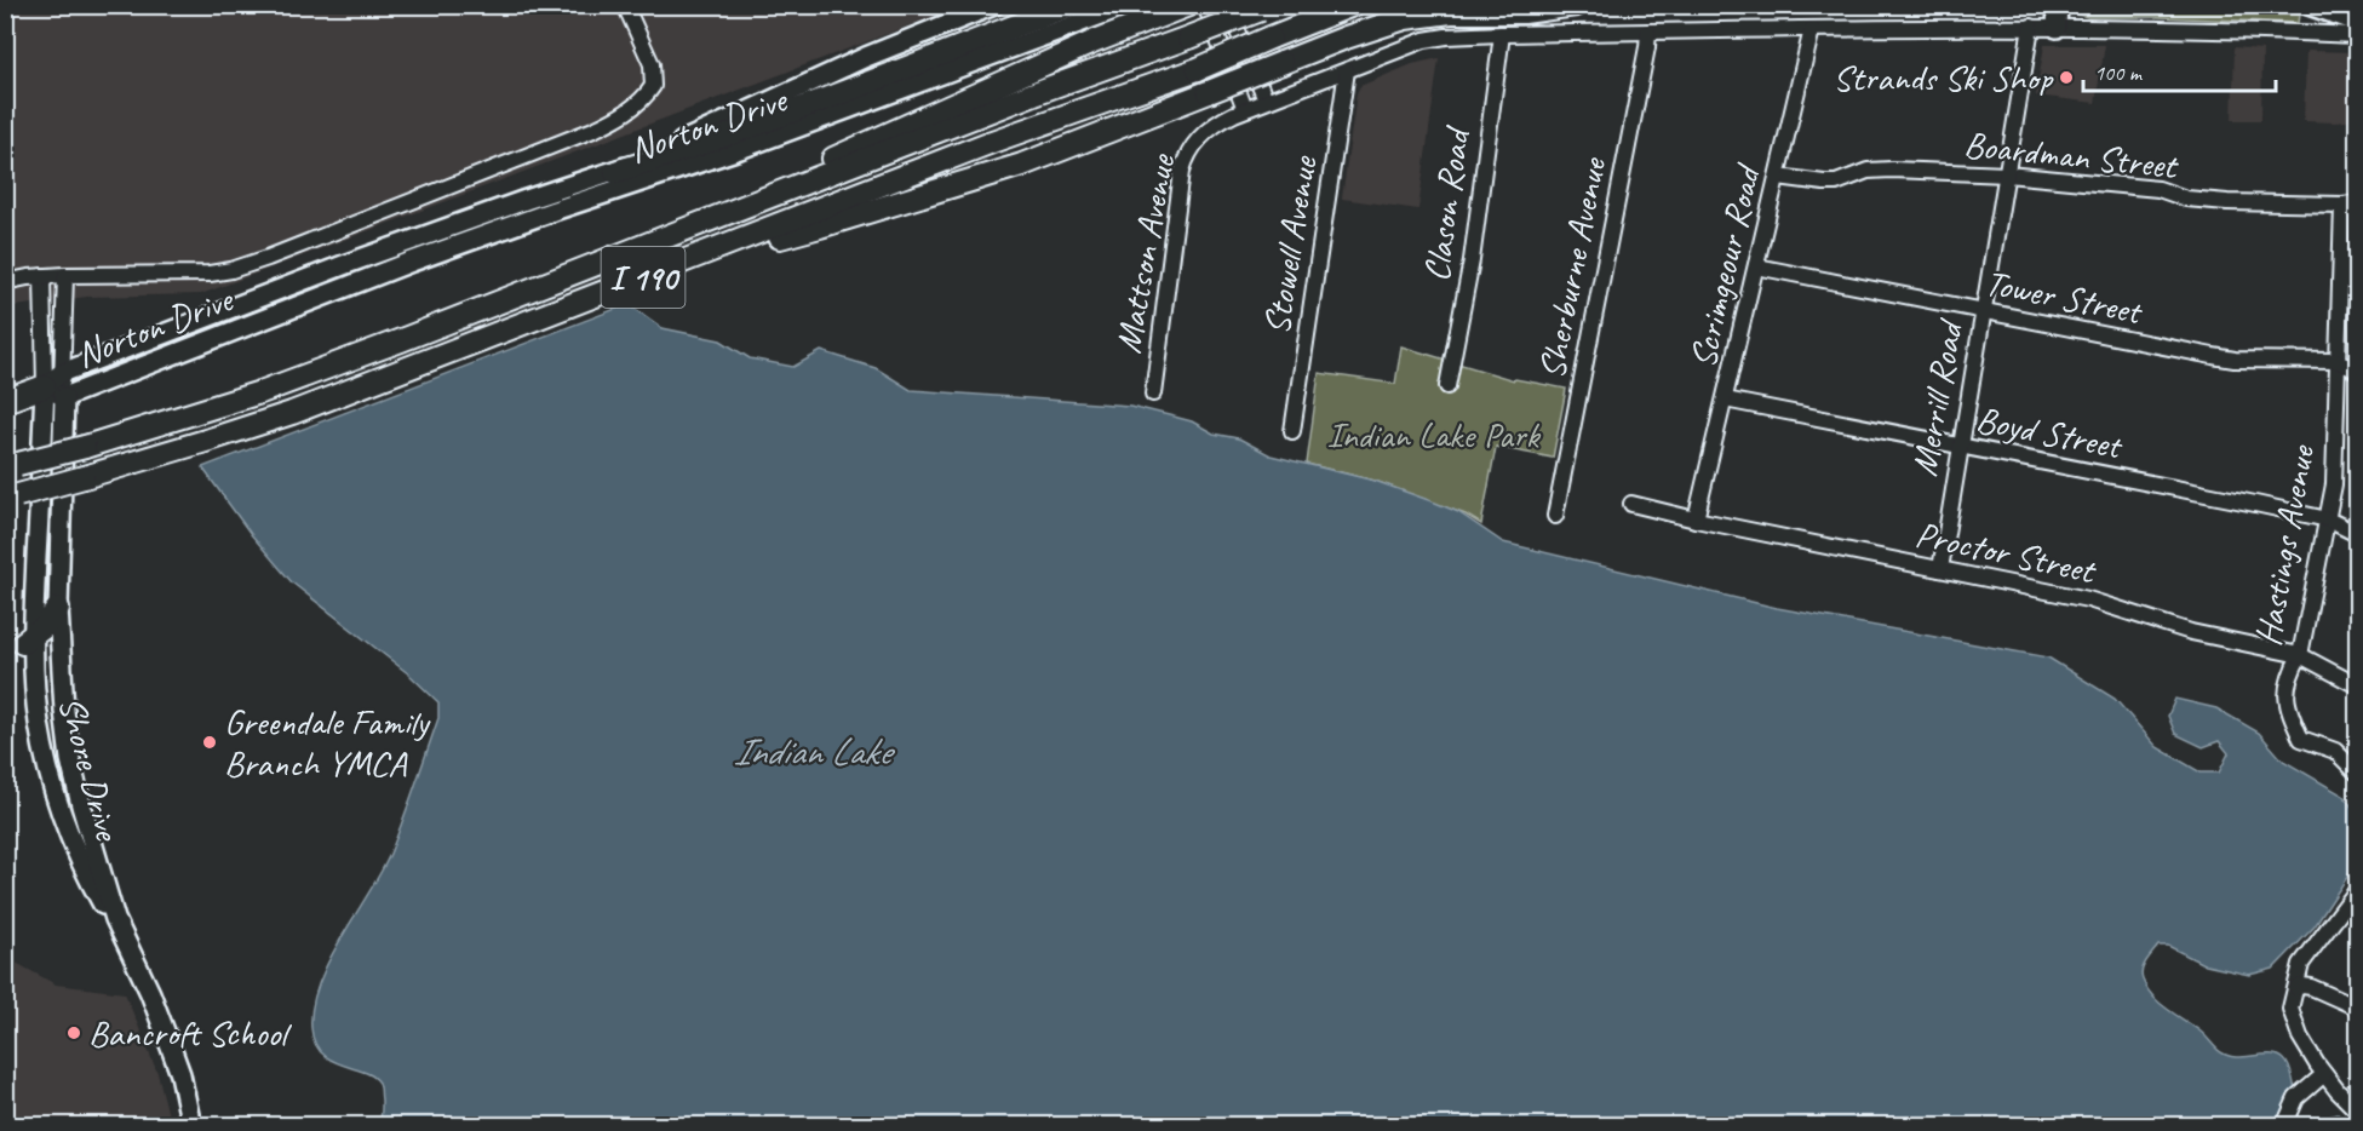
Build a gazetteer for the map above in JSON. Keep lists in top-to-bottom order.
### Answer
{
  "streets": {
    "highway": ["I 190"],
    "main road": ["Norton Drive", "Shore Drive"],
    "street": [
      "Boardman Street",
      "Clason Road",
      "Stowell Avenue",
      "Mattson Avenue",
      "Scrimgeour Road",
      "Sherburne Avenue",
      "Tower Street",
      "Merrill Road",
      "Boyd Street",
      "Hastings Avenue",
      "Proctor Street"
    ]
  },
  "crossings": [
    ["Norton Drive", "Shore Drive"],
    ["Boardman Street", "Scrimgeour Road"],
    ["Boardman Street", "Merrill Road"],
    ["Boardman Street", "Hastings Avenue"],
    ["Clason Road", "Mattson Avenue"],
    ["Stowell Avenue", "Mattson Avenue"],
    ["Mattson Avenue", "Scrimgeour Road"],
    ["Mattson Avenue", "Sherburne Avenue"],
    ["Mattson Avenue", "Merrill Road"],
    ["Scrimgeour Road", "Tower Street"],
    ["Scrimgeour Road", "Boyd Street"],
    ["Scrimgeour Road", "Proctor Street"],
    ["Tower Street", "Merrill Road"],
    ["Tower Street", "Hastings Avenue"],
    ["Merrill Road", "Boyd Street"],
    ["Merrill Road", "Proctor Street"],
    ["Boyd Street", "Hastings Avenue"],
    ["Hastings Avenue", "Proctor Street"]
  ],
  "water": ["Indian Lake"],
  "parks": ["Indian Lake Park"],
  "places": ["Strands Ski Shop", "Greendale Family Branch YMCA", "Bancroft School"],
  "scale_bar": "100 m"
}
